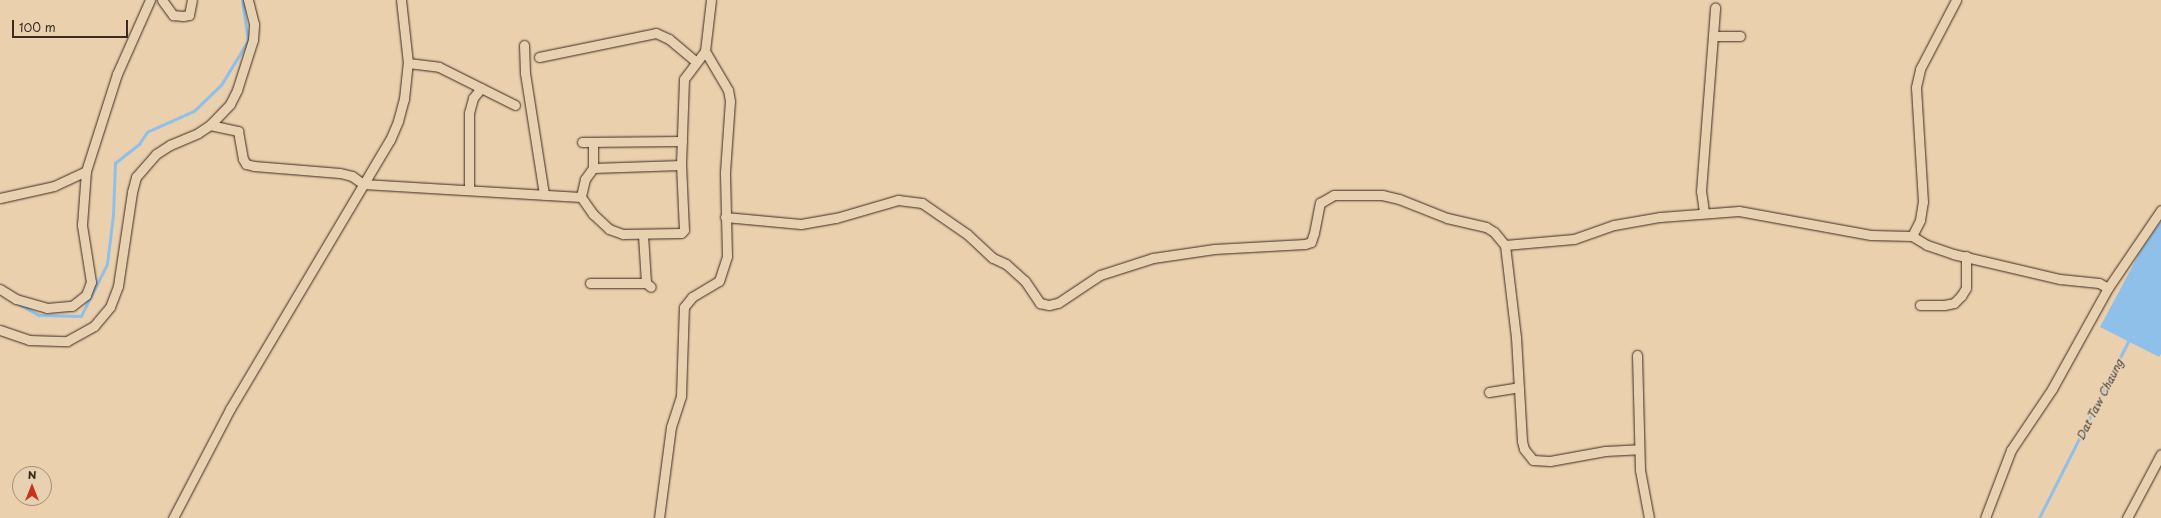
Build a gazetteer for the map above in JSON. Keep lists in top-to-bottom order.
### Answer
{
  "water": ["Dat Taw Chaung"],
  "scale_bar": "100 m",
  "north": "top"
}
